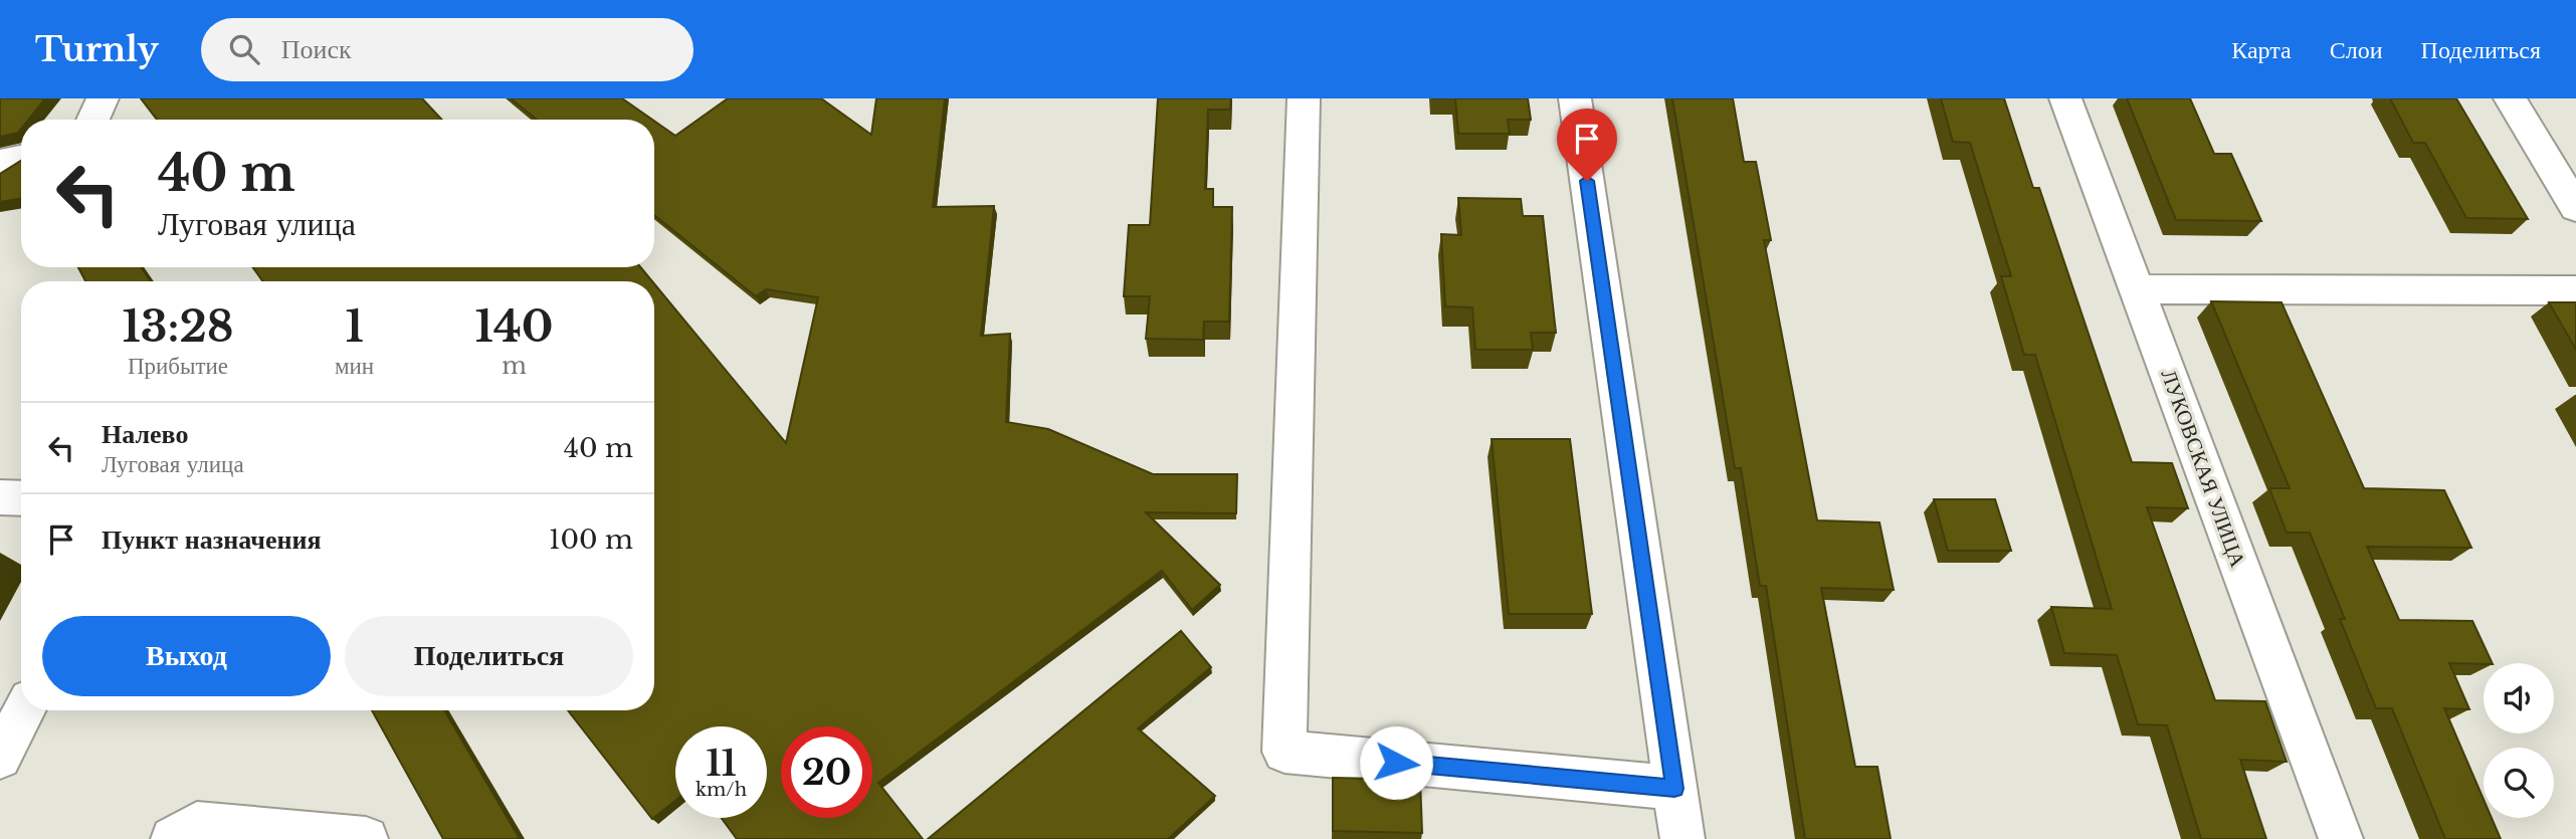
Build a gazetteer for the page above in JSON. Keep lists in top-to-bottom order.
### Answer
{
  "streets": {
    "street": ["ЛУКОВСКАЯ УЛИЦА"]
  },
  "page": {
    "header": "Turnly",
    "search": "Поиск",
    "nav": ["Карта", "Слои", "Поделиться"],
    "turn": ["40 m", "Луговая улица"],
    "eta": [
      "13:28",
      "Прибытие",
      "1",
      "мин",
      "140",
      "m"
    ],
    "list": [
      {
        "name": "Налево",
        "note": "Луговая улица",
        "value": "40 m"
      },
      {
        "name": "Пункт назначения",
        "value": "100 m"
      }
    ],
    "buttons": ["Выход", "Поделиться"],
    "speed": "11 km/h",
    "limit": "20"
  }
}
